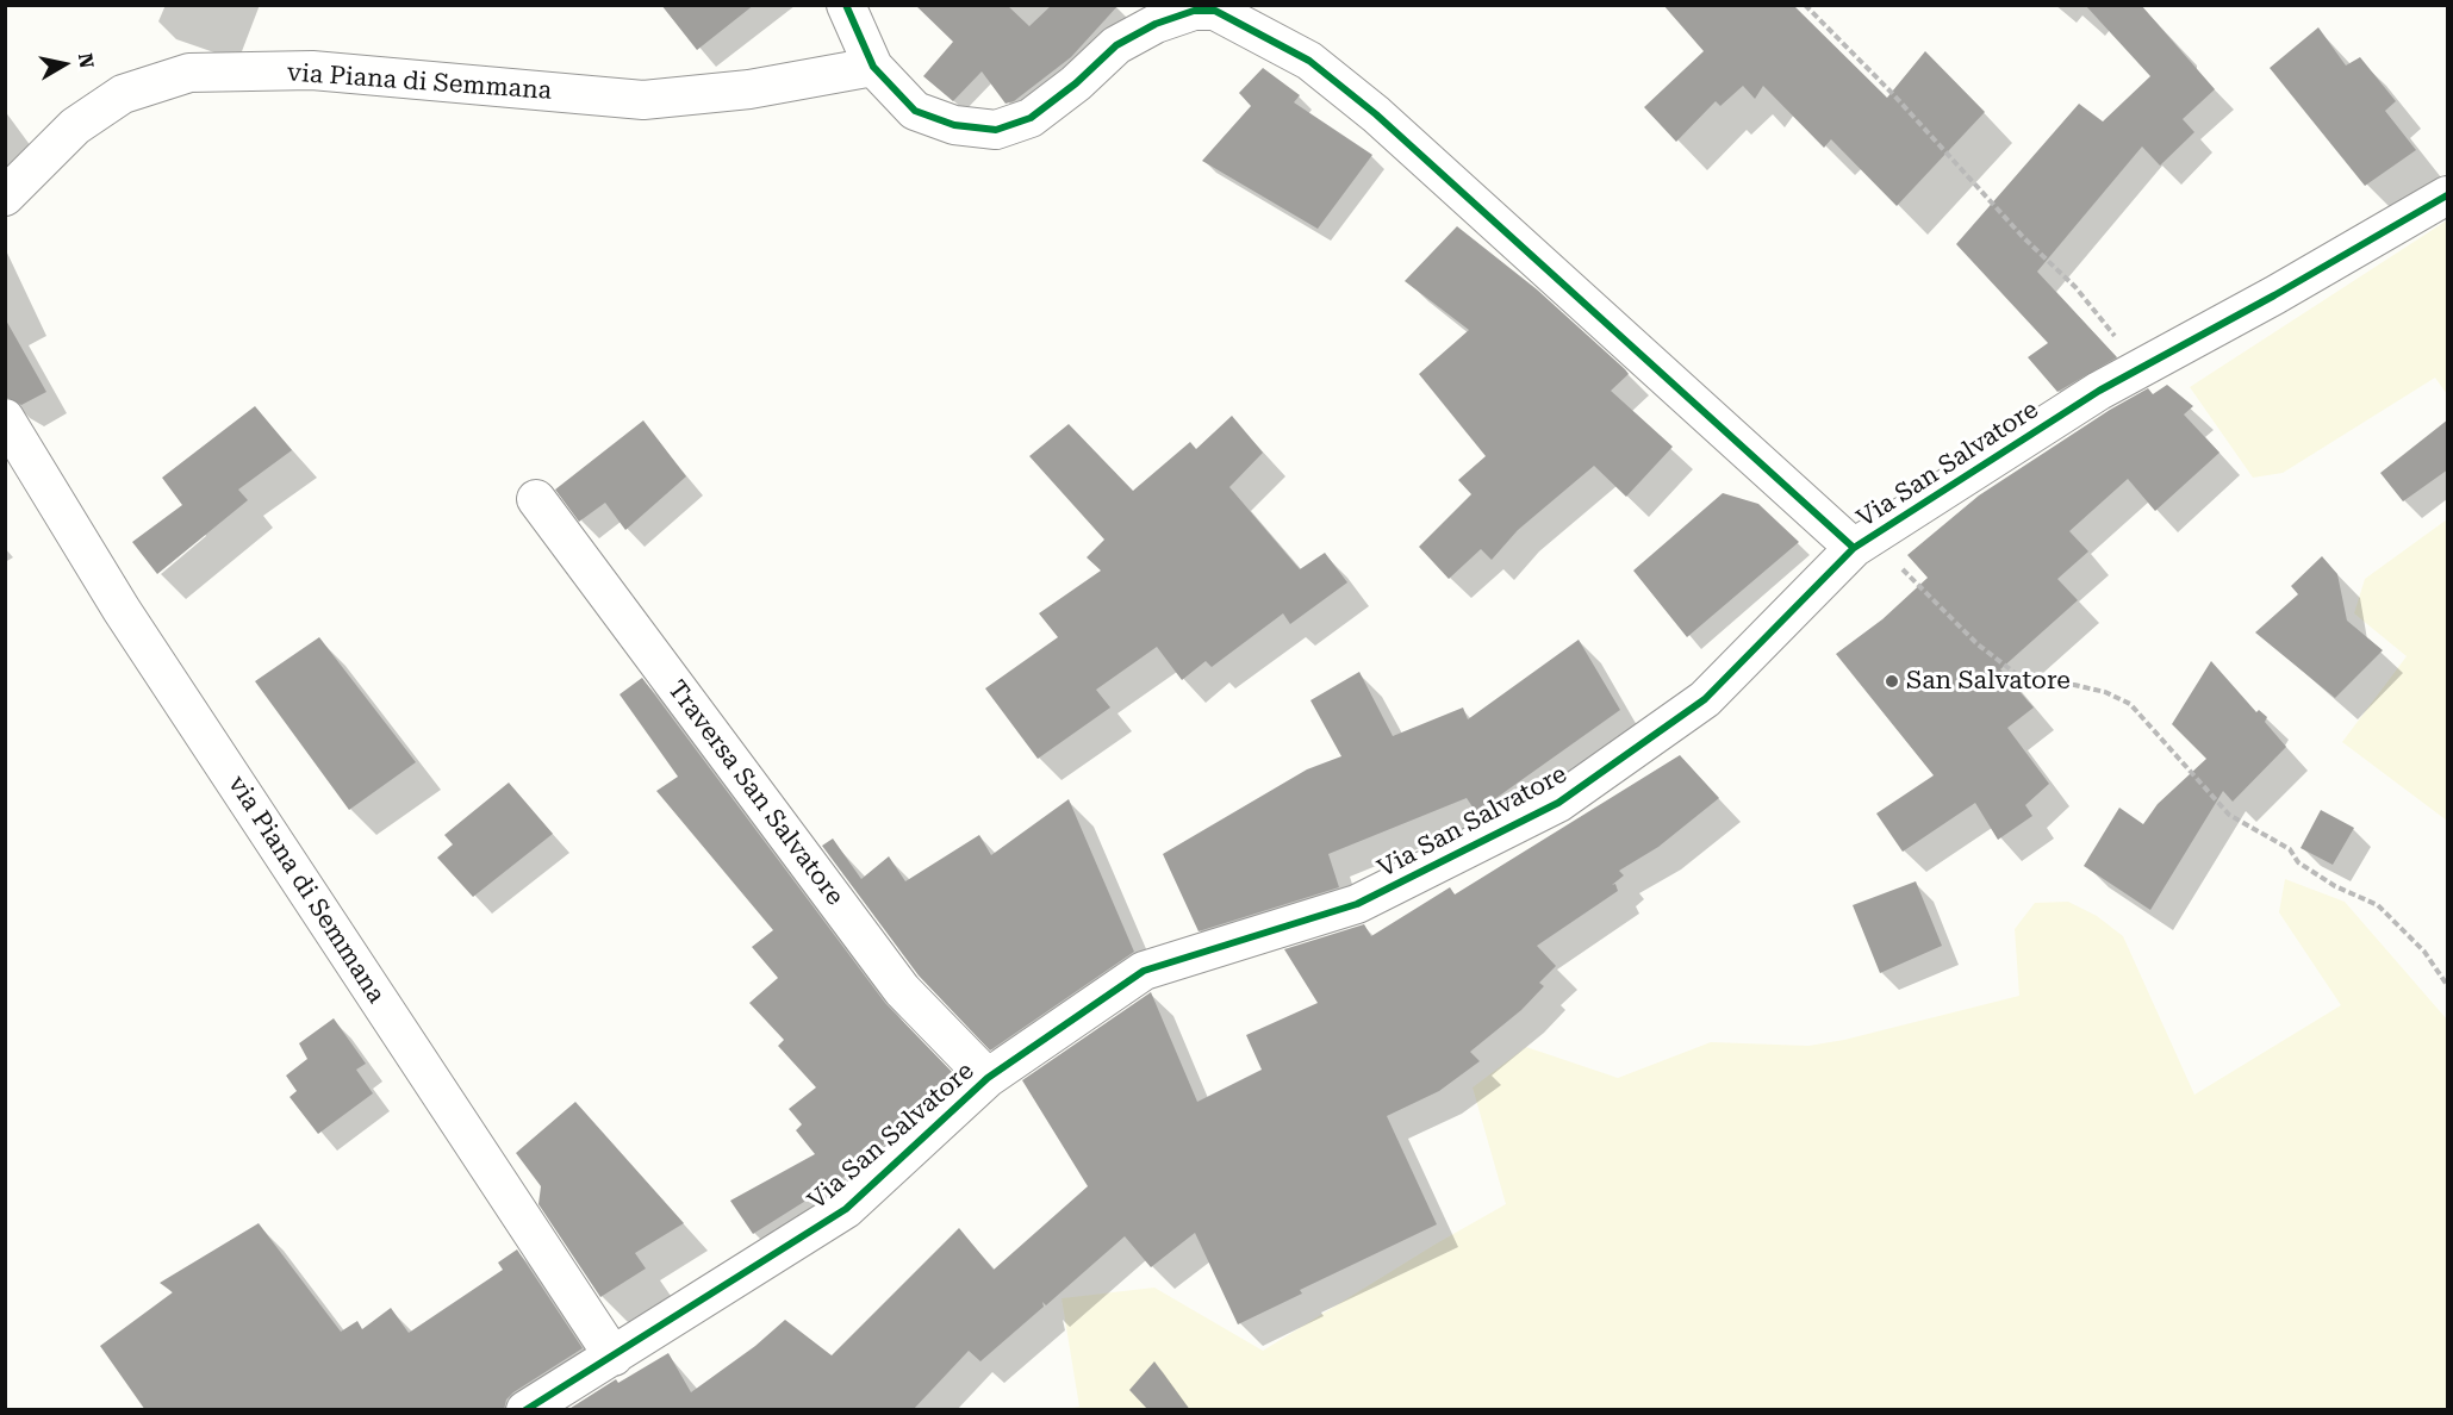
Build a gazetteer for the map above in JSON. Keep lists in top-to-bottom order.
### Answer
{
  "streets": {
    "street": ["via Piana di Semmana", "Via San Salvatore", "Traversa San Salvatore"]
  },
  "crossings": [
    ["via Piana di Semmana", "Via San Salvatore"],
    ["Via San Salvatore", "Traversa San Salvatore"]
  ],
  "places": ["San Salvatore"],
  "north": "right"
}
